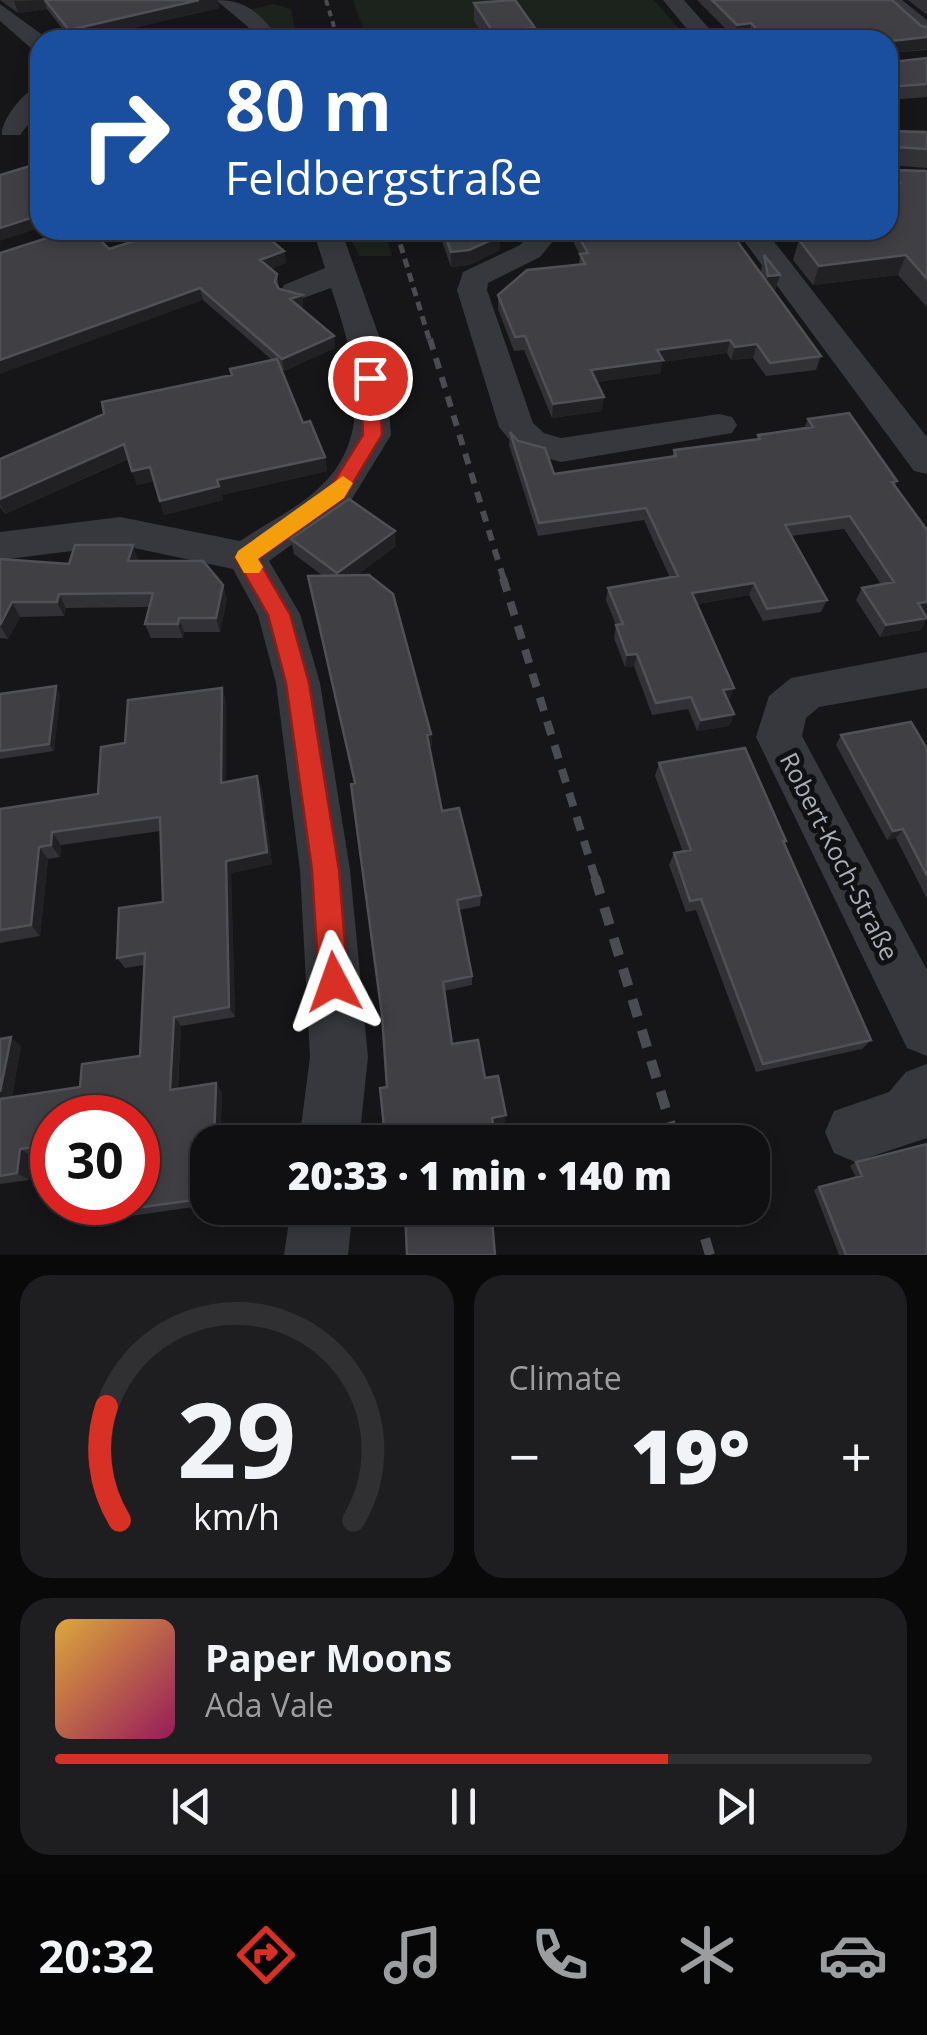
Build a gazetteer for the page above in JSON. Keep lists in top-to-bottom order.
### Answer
{
  "streets": {
    "street": ["Robert-Koch-Straße"]
  },
  "page": {
    "turn": ["80 m", "Feldbergstraße"],
    "limit": "30",
    "trip": "20:33 · 1 min · 140 m",
    "tile": "Climate",
    "heat": ["−", "19°", "+"],
    "song": ["Paper Moons", "Ada Vale"],
    "tabs": "20:32",
    "gauge": ["29", "km/h"]
  }
}
